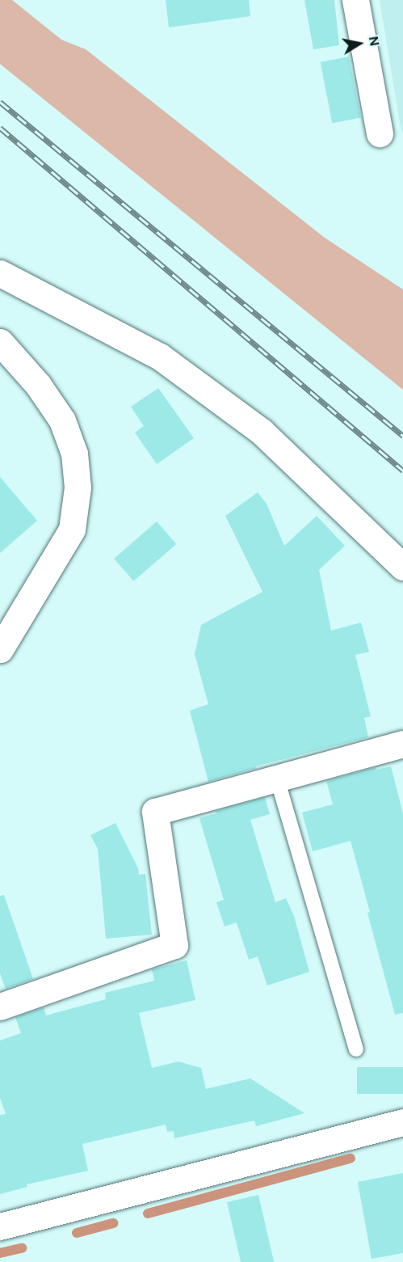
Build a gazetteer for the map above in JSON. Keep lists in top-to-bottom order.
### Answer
{
  "north": "right"
}
